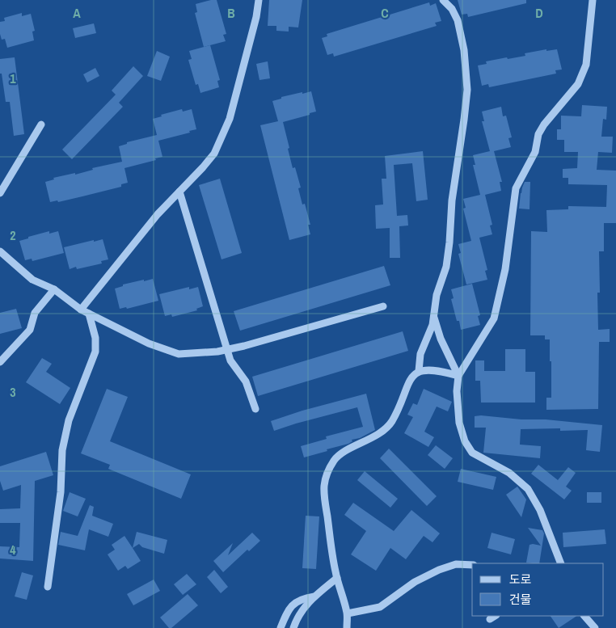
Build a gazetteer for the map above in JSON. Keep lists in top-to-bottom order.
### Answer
{
  "legend": ["도로", "건물"],
  "grid": {
    "columns": [
      "A",
      "B",
      "C",
      "D"
    ],
    "rows": [
      "1",
      "2",
      "3",
      "4"
    ]
  }
}
